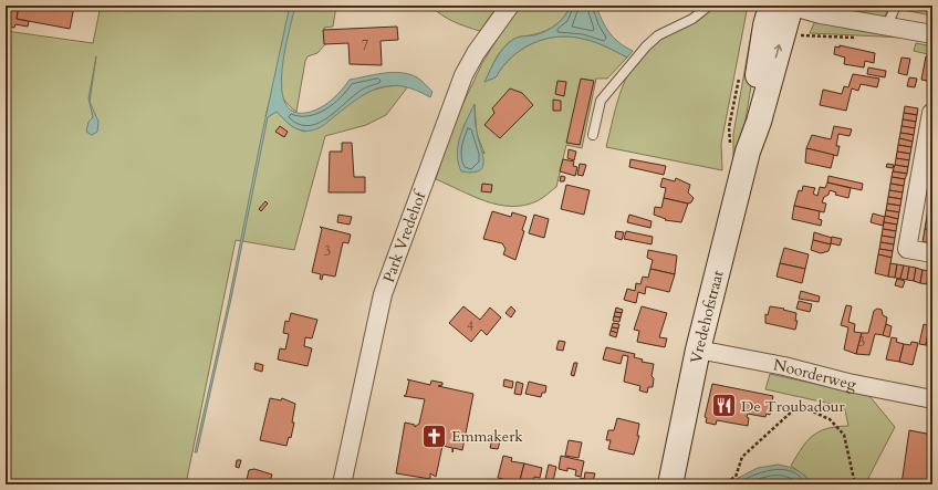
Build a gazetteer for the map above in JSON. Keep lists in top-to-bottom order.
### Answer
{
  "streets": {
    "main road": ["Vredehofstraat"],
    "street": ["Park Vredehof", "Noorderweg"]
  },
  "crossings": [
    ["Vredehofstraat", "Noorderweg"]
  ],
  "places": {
    "restaurant": ["De Troubadour"],
    "church": ["Emmakerk"]
  },
  "house_numbers": [
    "7",
    "3",
    "4",
    "3"
  ]
}
